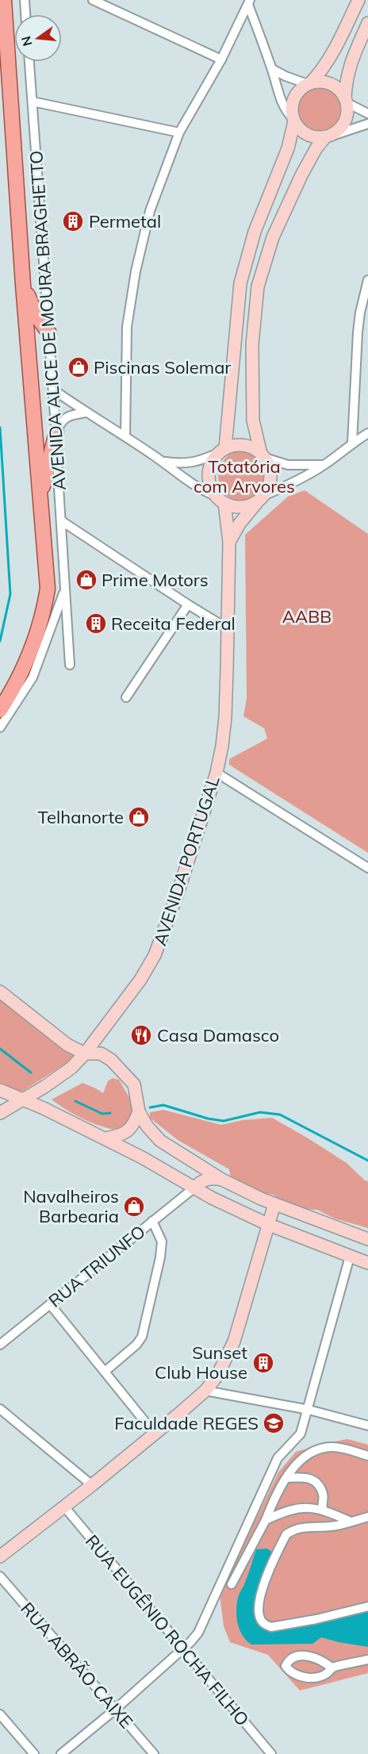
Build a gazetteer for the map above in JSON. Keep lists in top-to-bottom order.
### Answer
{
  "streets": {
    "street": [
      "AVENIDA ALICE DE MOURA BRAGHETTO",
      "AVENIDA PORTUGAL",
      "RUA TRIUNFO",
      "RUA EUGÊNIO ROCHA FILHO",
      "RUA ABRÃO CAIXE"
    ]
  },
  "parks": ["Totatória com Arvores", "AABB"],
  "places": {
    "building": ["Permetal", "Receita Federal", "Sunset Club House"],
    "shop": [
      "Piscinas Solemar",
      "Prime Motors",
      "Telhanorte",
      "Navalheiros Barbearia"
    ],
    "restaurant": ["Casa Damasco"],
    "school or university": ["Faculdade REGES"]
  },
  "north": "left"
}
